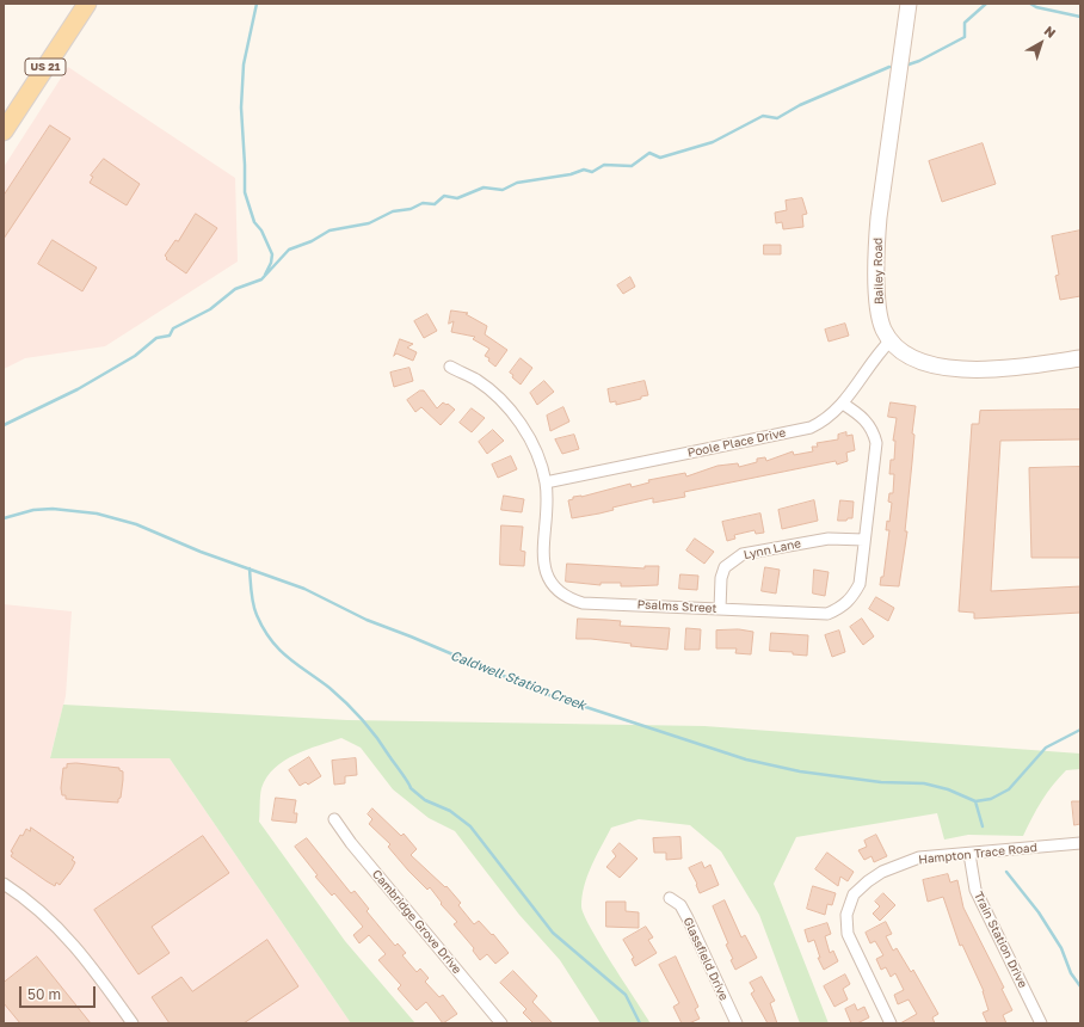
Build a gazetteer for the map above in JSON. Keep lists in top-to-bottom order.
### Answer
{
  "streets": {
    "main road": ["US 21"],
    "street": [
      "Bailey Road",
      "Poole Place Drive",
      "Lynn Lane",
      "Psalms Street",
      "Hampton Trace Road",
      "Cambridge Grove Drive",
      "Train Station Drive",
      "Glassfield Drive"
    ]
  },
  "crossings": [
    ["Bailey Road", "Poole Place Drive"],
    ["Poole Place Drive", "Psalms Street"],
    ["Lynn Lane", "Psalms Street"],
    ["Hampton Trace Road", "Train Station Drive"]
  ],
  "water": ["Caldwell Station Creek"],
  "scale_bar": "50 m",
  "north": "top right"
}
